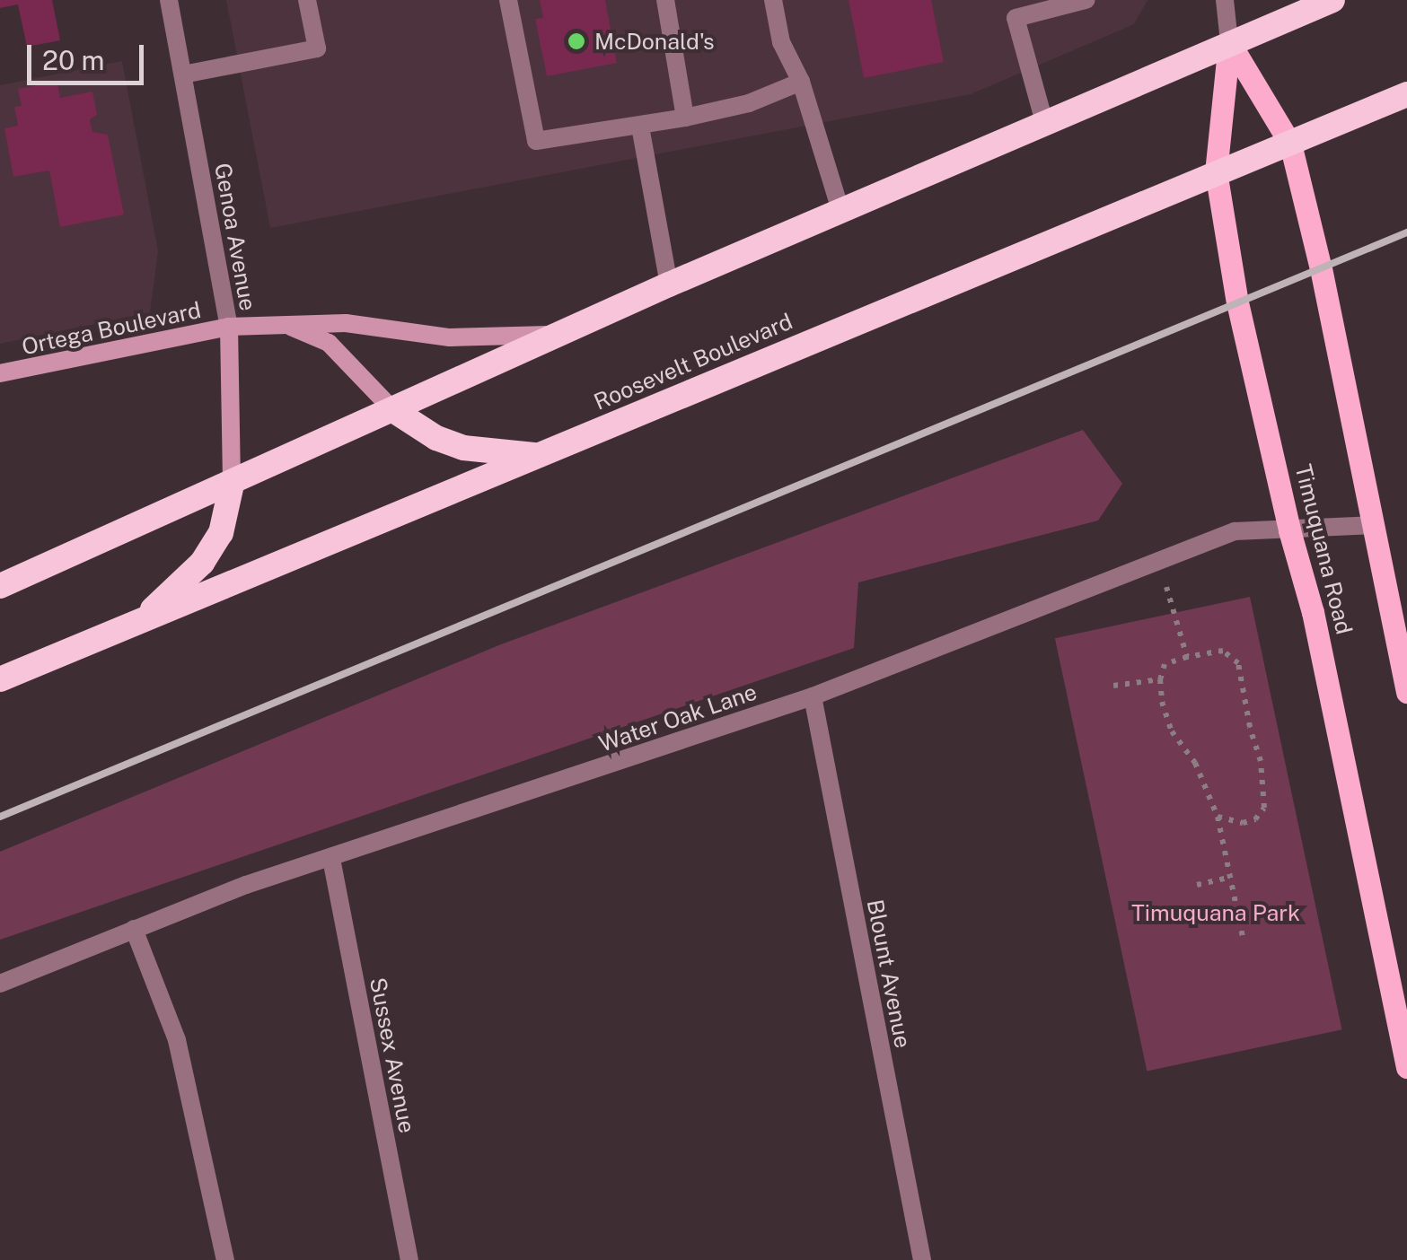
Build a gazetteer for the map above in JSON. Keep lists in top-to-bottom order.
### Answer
{
  "streets": {
    "highway": ["Roosevelt Boulevard"],
    "main road": ["Genoa Avenue", "Ortega Boulevard", "Timuquana Road"],
    "street": ["Water Oak Lane", "Blount Avenue", "Sussex Avenue"]
  },
  "crossings": [
    ["Genoa Avenue", "Ortega Boulevard"],
    ["Roosevelt Boulevard", "Timuquana Road"],
    ["Timuquana Road", "Water Oak Lane"],
    ["Water Oak Lane", "Blount Avenue"],
    ["Water Oak Lane", "Sussex Avenue"]
  ],
  "parks": ["Timuquana Park"],
  "places": ["McDonald's"],
  "scale_bar": "20 m"
}
